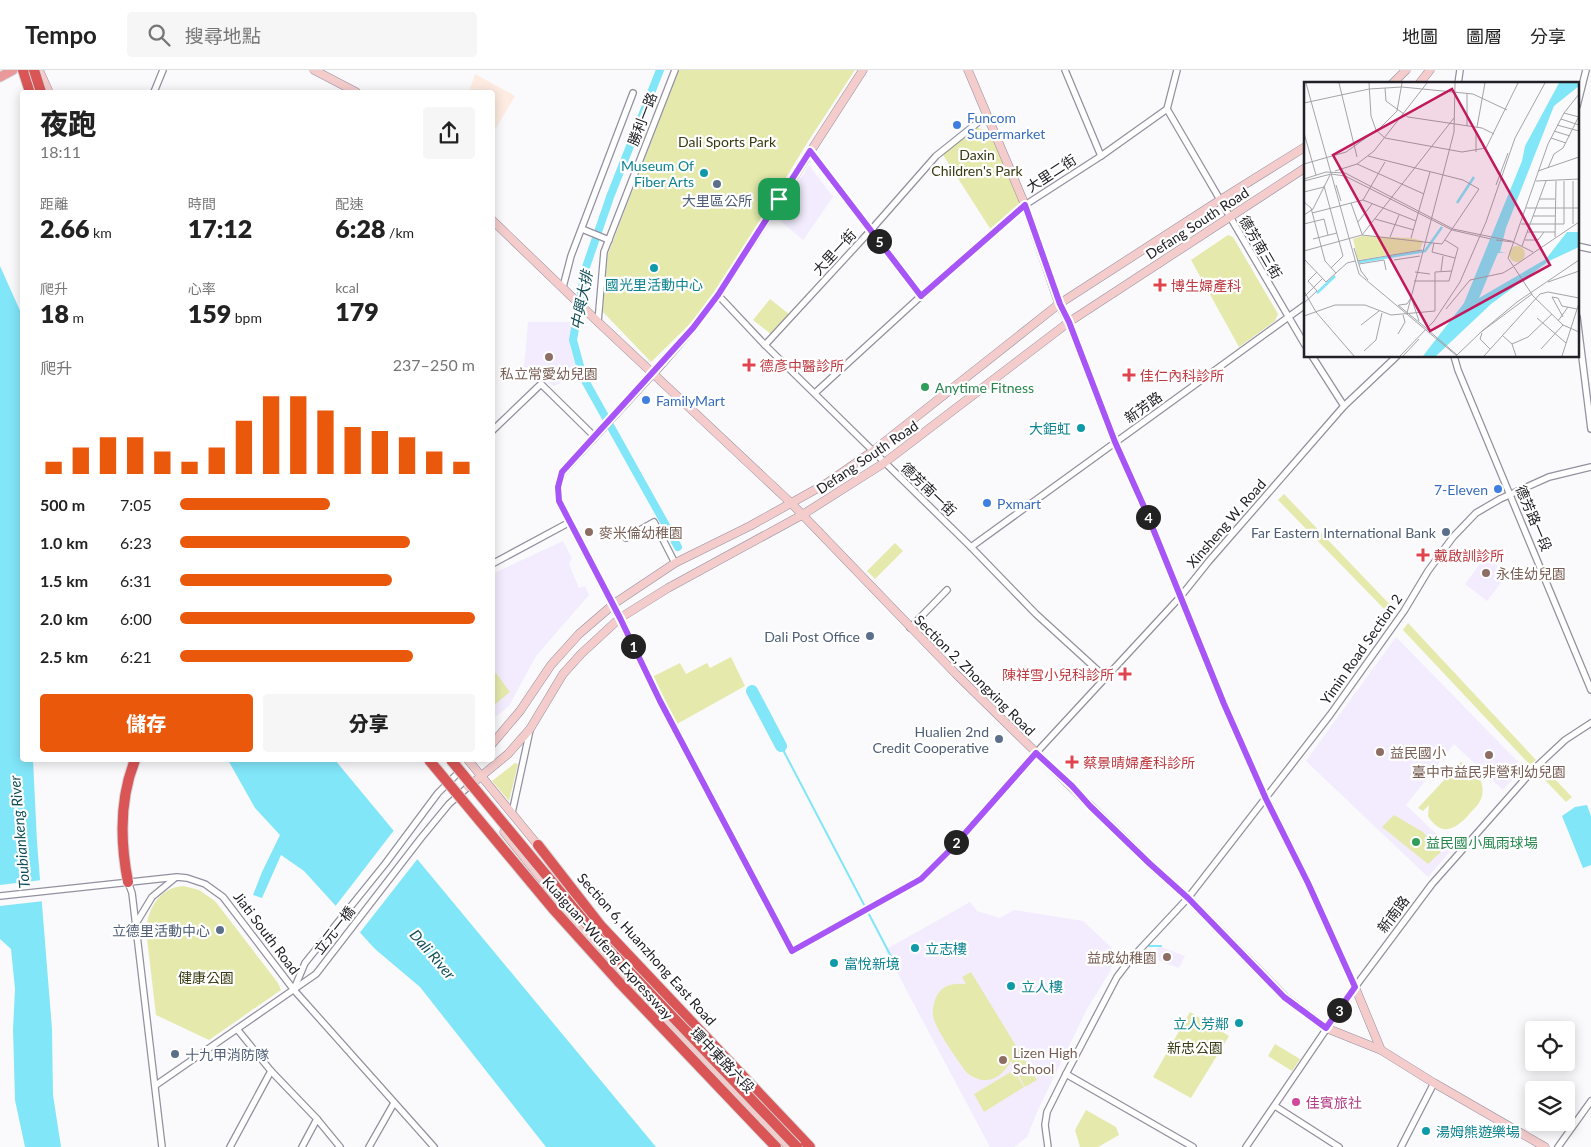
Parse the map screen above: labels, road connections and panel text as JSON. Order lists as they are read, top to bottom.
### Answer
{
  "streets": {
    "highway": ["Kuaiguan-Wufeng Expressway"],
    "street": [
      "勝利一路",
      "大里二街",
      "Defang South Road",
      "德芳南三街",
      "大里一街",
      "新芳路",
      "德芳南一街",
      "德芳路一段",
      "Xinsheng W. Road",
      "Yimin Road Section 2",
      "Section 2, Zhongxing Road",
      "新南路",
      "立元一橋",
      "Jiati South Road",
      "Section 6, Huanzhong East Road",
      "環中東路六段"
    ]
  },
  "crossings": [
    ["勝利一路", "Section 2, Zhongxing Road"],
    ["大里二街", "德芳南三街"],
    ["大里二街", "德芳南一街"],
    ["Defang South Road", "德芳南三街"],
    ["Defang South Road", "德芳南一街"],
    ["Defang South Road", "Xinsheng W. Road"],
    ["Defang South Road", "Section 2, Zhongxing Road"],
    ["Defang South Road", "立元一橋"],
    ["Defang South Road", "Section 6, Huanzhong East Road"],
    ["Defang South Road", "環中東路六段"],
    ["德芳南三街", "新芳路"],
    ["大里一街", "德芳南一街"],
    ["新芳路", "德芳南一街"],
    ["德芳南一街", "Xinsheng W. Road"],
    ["德芳路一段", "Yimin Road Section 2"],
    ["Xinsheng W. Road", "Section 2, Zhongxing Road"],
    ["Yimin Road Section 2", "Section 2, Zhongxing Road"],
    ["Section 2, Zhongxing Road", "新南路"],
    ["立元一橋", "Jiati South Road"],
    ["立元一橋", "環中東路六段"]
  ],
  "water": ["中興大排", "Toubiankeng River", "Dali River"],
  "parks": [
    "Dali Sports Park",
    "Daxin Children's Park",
    "健康公園",
    "新忠公園"
  ],
  "places": {
    "other": [
      "Funcom Supermarket",
      "Museum Of Fiber Arts",
      "大里區公所",
      "國光里活動中心",
      "私立常愛幼兒園",
      "Anytime Fitness",
      "FamilyMart",
      "大鉅虹",
      "7-Eleven",
      "Pxmart",
      "麥米倫幼稚園",
      "Far Eastern International Bank",
      "永佳幼兒園",
      "Dali Post Office",
      "Hualien 2nd Credit Cooperative",
      "益民國小",
      "臺中市益民非營利幼兒園",
      "益民國小風雨球場",
      "立德里活動中心",
      "立志樓",
      "益成幼稚園",
      "富悅新境",
      "立人樓",
      "立人芳鄰",
      "十九甲消防隊",
      "Lizen High School",
      "佳賓旅社",
      "湯姆熊遊樂場"
    ],
    "health": [
      "博生婦產科",
      "德彥中醫診所",
      "佳仁內科診所",
      "戴啟訓診所",
      "陳祥雪小兒科診所",
      "蔡景晴婦產科診所"
    ]
  },
  "page": {
    "header": "Tempo",
    "search": "搜尋地點",
    "nav": ["地圖", "圖層", "分享"],
    "heading": ["夜跑", "18:11"],
    "stats": [
      ["距離", "2.66 km"],
      ["時間", "17:12"],
      ["配速", "6:28 /km"],
      ["爬升", "18 m"],
      ["心率", "159 bpm"],
      ["kcal", "179"]
    ],
    "pins": [
      "5",
      "4",
      "1",
      "2",
      "3"
    ],
    "chart": ["爬升", "237–250 m"],
    "list": [
      {
        "name": "500 m",
        "note": "7:05"
      },
      {
        "name": "1.0 km",
        "note": "6:23"
      },
      {
        "name": "1.5 km",
        "note": "6:31"
      },
      {
        "name": "2.0 km",
        "note": "6:00"
      },
      {
        "name": "2.5 km",
        "note": "6:21"
      }
    ],
    "buttons": ["儲存", "分享"]
  }
}
